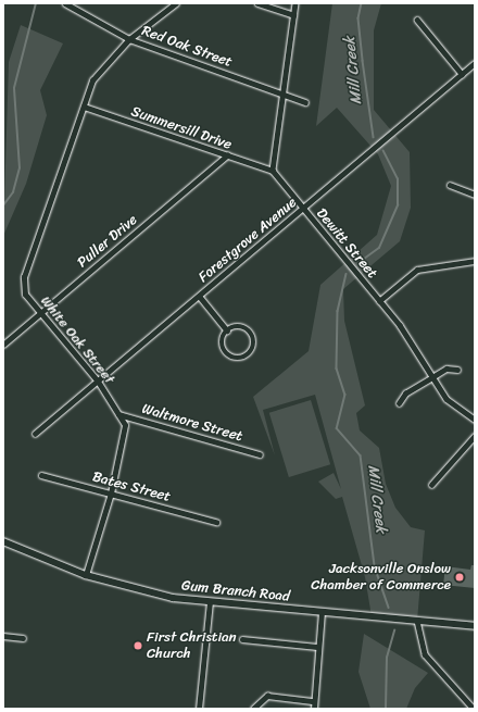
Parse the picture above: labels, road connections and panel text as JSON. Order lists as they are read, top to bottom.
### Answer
{
  "streets": {
    "main road": ["Gum Branch Road"],
    "street": [
      "Red Oak Street",
      "Summersill Drive",
      "Forestgrove Avenue",
      "Puller Drive",
      "Dewitt Street",
      "White Oak Street",
      "Waltmore Street",
      "Bates Street"
    ]
  },
  "crossings": [
    ["Red Oak Street", "White Oak Street"],
    ["Summersill Drive", "Puller Drive"],
    ["Summersill Drive", "Dewitt Street"],
    ["Summersill Drive", "White Oak Street"],
    ["Forestgrove Avenue", "Dewitt Street"],
    ["Forestgrove Avenue", "White Oak Street"],
    ["Puller Drive", "White Oak Street"],
    ["White Oak Street", "Waltmore Street"],
    ["White Oak Street", "Bates Street"],
    ["White Oak Street", "Gum Branch Road"]
  ],
  "water": ["Mill Creek"],
  "places": ["Jacksonville Onslow Chamber of Commerce", "First Christian Church"]
}
